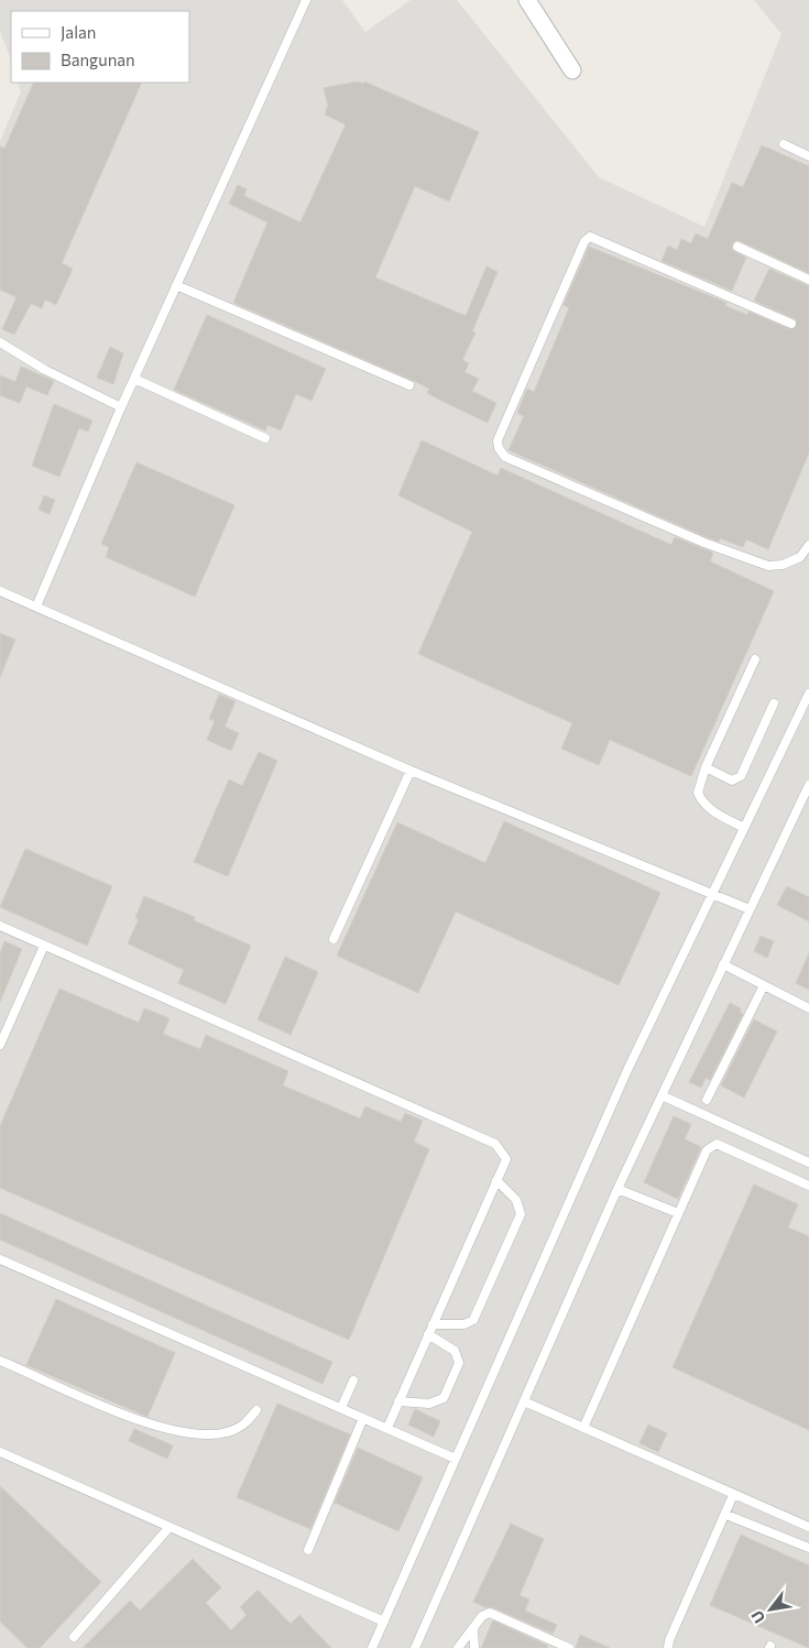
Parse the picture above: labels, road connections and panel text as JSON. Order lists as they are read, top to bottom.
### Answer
{
  "legend": ["Jalan", "Bangunan"],
  "north": "bottom left"
}
